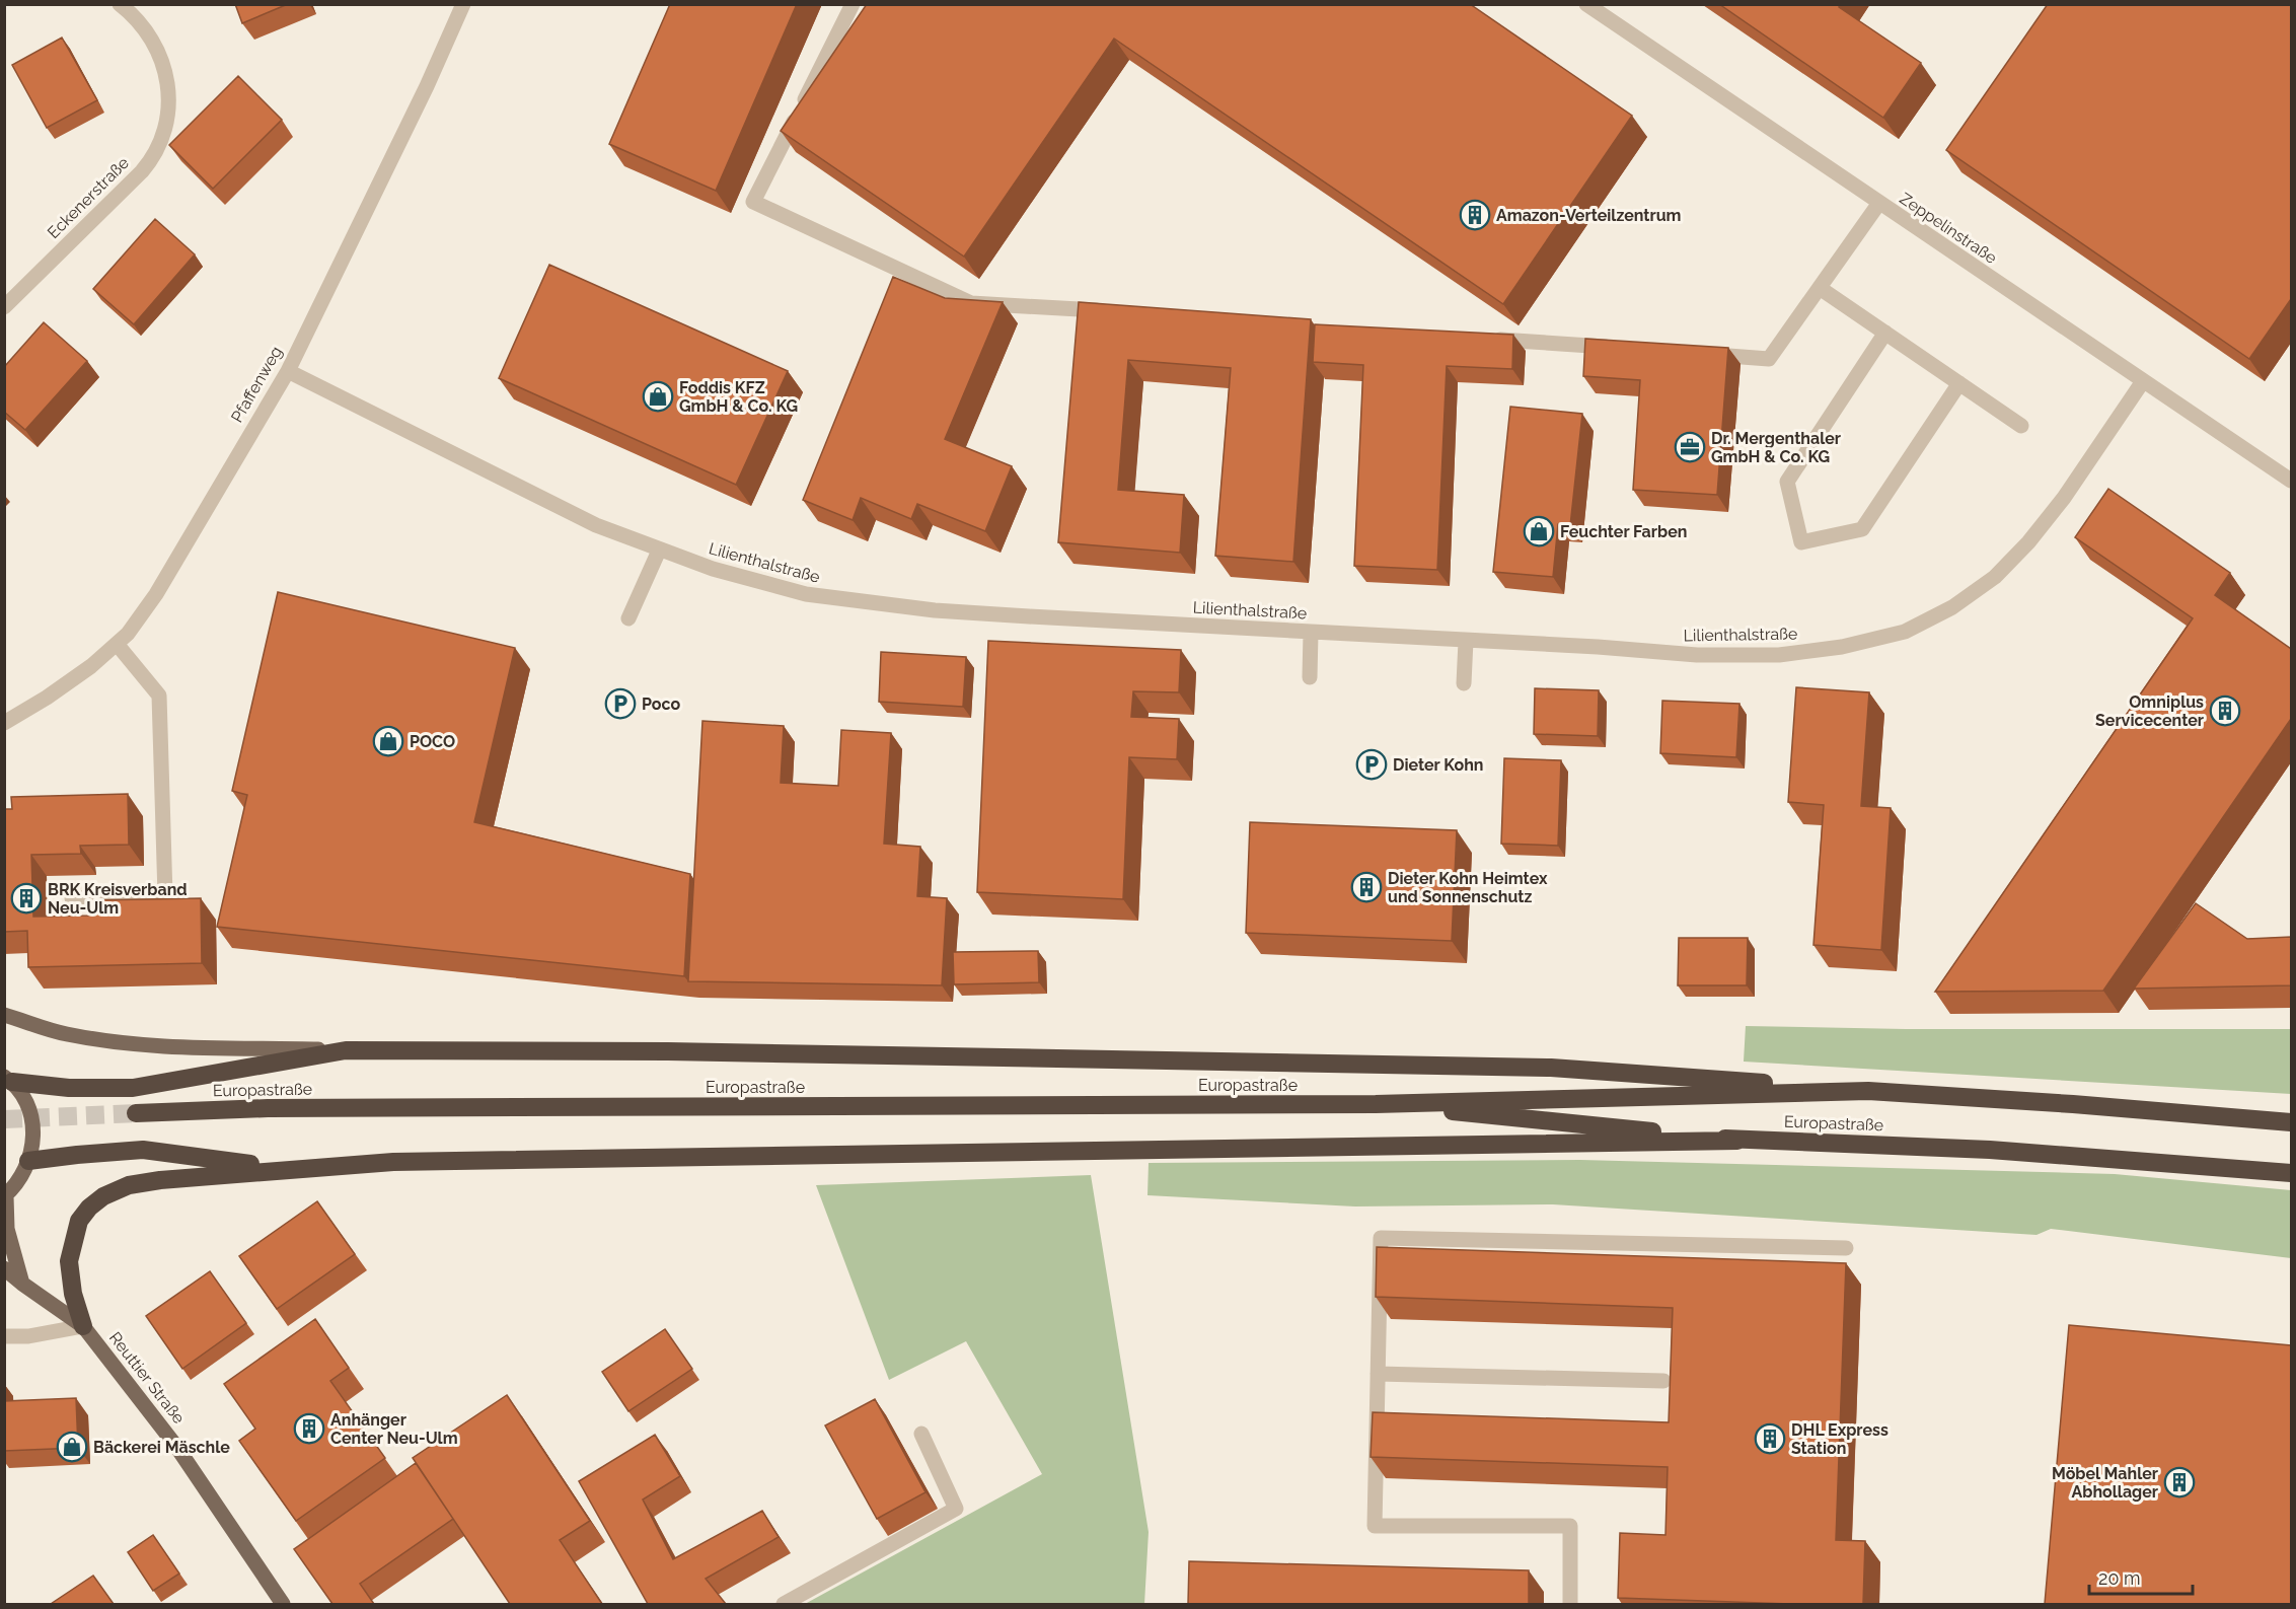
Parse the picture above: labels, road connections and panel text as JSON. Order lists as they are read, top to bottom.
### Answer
{
  "streets": {
    "highway": ["Europastraße"],
    "main road": ["Reuttier Straße"],
    "street": [
      "Eckenerstraße",
      "Zeppelinstraße",
      "Pfaffenweg",
      "Lilienthalstraße"
    ]
  },
  "crossings": [
    ["Zeppelinstraße", "Lilienthalstraße"],
    ["Pfaffenweg", "Lilienthalstraße"]
  ],
  "places": {
    "building": [
      "Amazon-Verteilzentrum",
      "Omniplus Servicecenter",
      "Dieter Kohn Heimtex und Sonnenschutz",
      "BRK Kreisverband Neu-Ulm",
      "Anhänger Center Neu-Ulm",
      "DHL Express Station",
      "Möbel Mahler Abhollager"
    ],
    "shop": [
      "Foddis KFZ GmbH & Co. KG",
      "Feuchter Farben",
      "POCO",
      "Bäckerei Mäschle"
    ],
    "office": ["Dr. Mergenthaler GmbH & Co. KG"],
    "parking": ["Poco", "Dieter Kohn"]
  },
  "scale_bar": "20 m"
}
